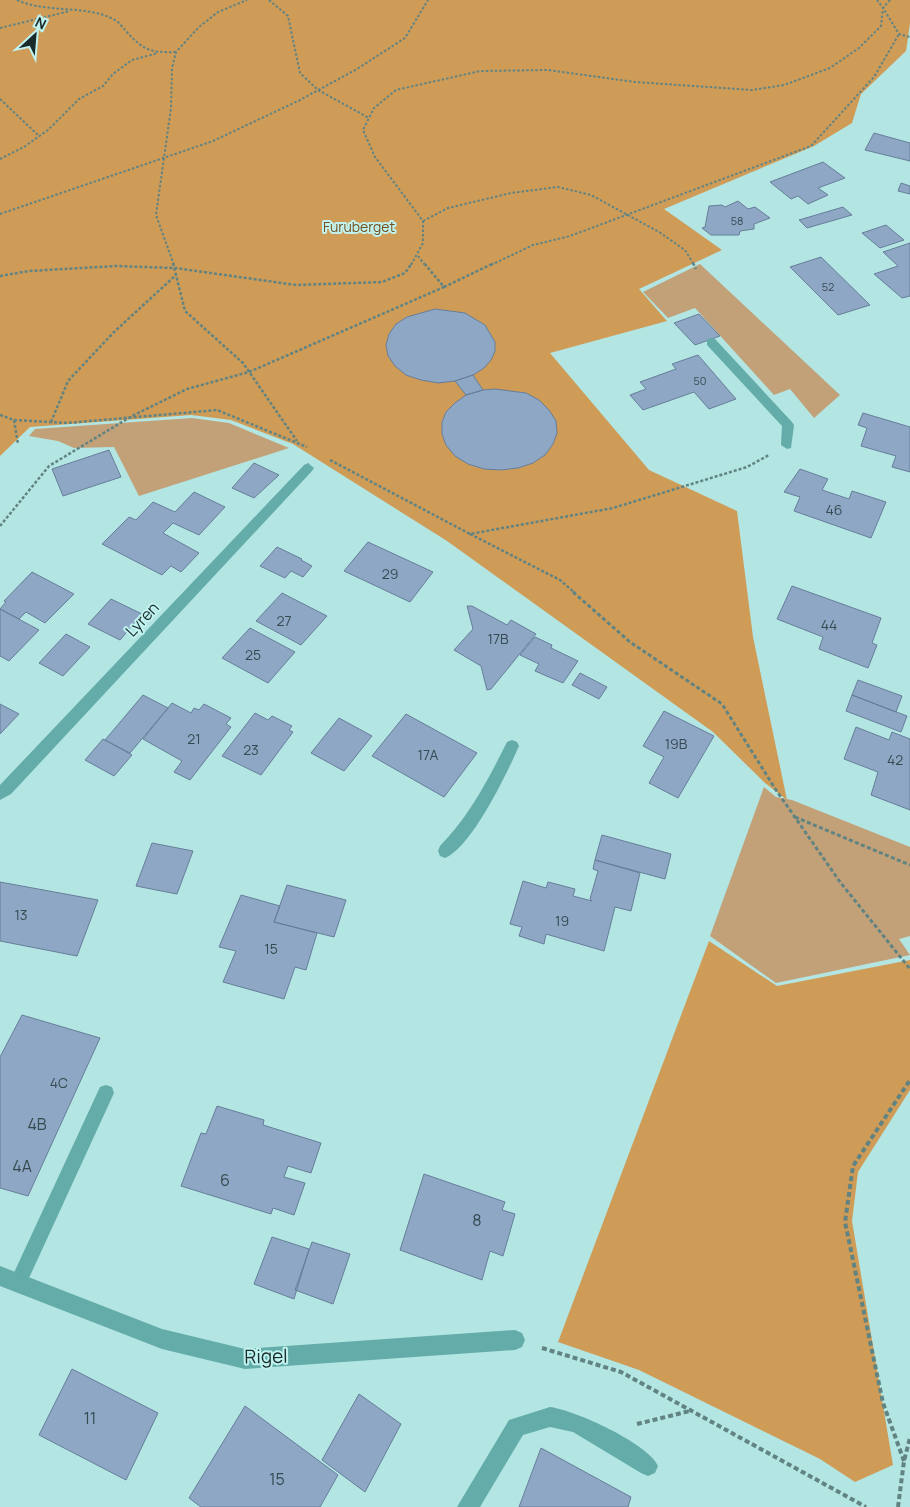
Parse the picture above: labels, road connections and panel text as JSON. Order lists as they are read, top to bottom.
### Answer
{
  "streets": {
    "street": ["Lyren", "Rigel"]
  },
  "parks": ["Furuberget"],
  "house_numbers": [
    "58",
    "52",
    "50",
    "46",
    "29",
    "27",
    "44",
    "17B",
    "25",
    "21",
    "19B",
    "23",
    "17A",
    "42",
    "13",
    "19",
    "15",
    "4C",
    "4B",
    "4A",
    "6",
    "8",
    "11",
    "15"
  ],
  "north": "top right"
}
